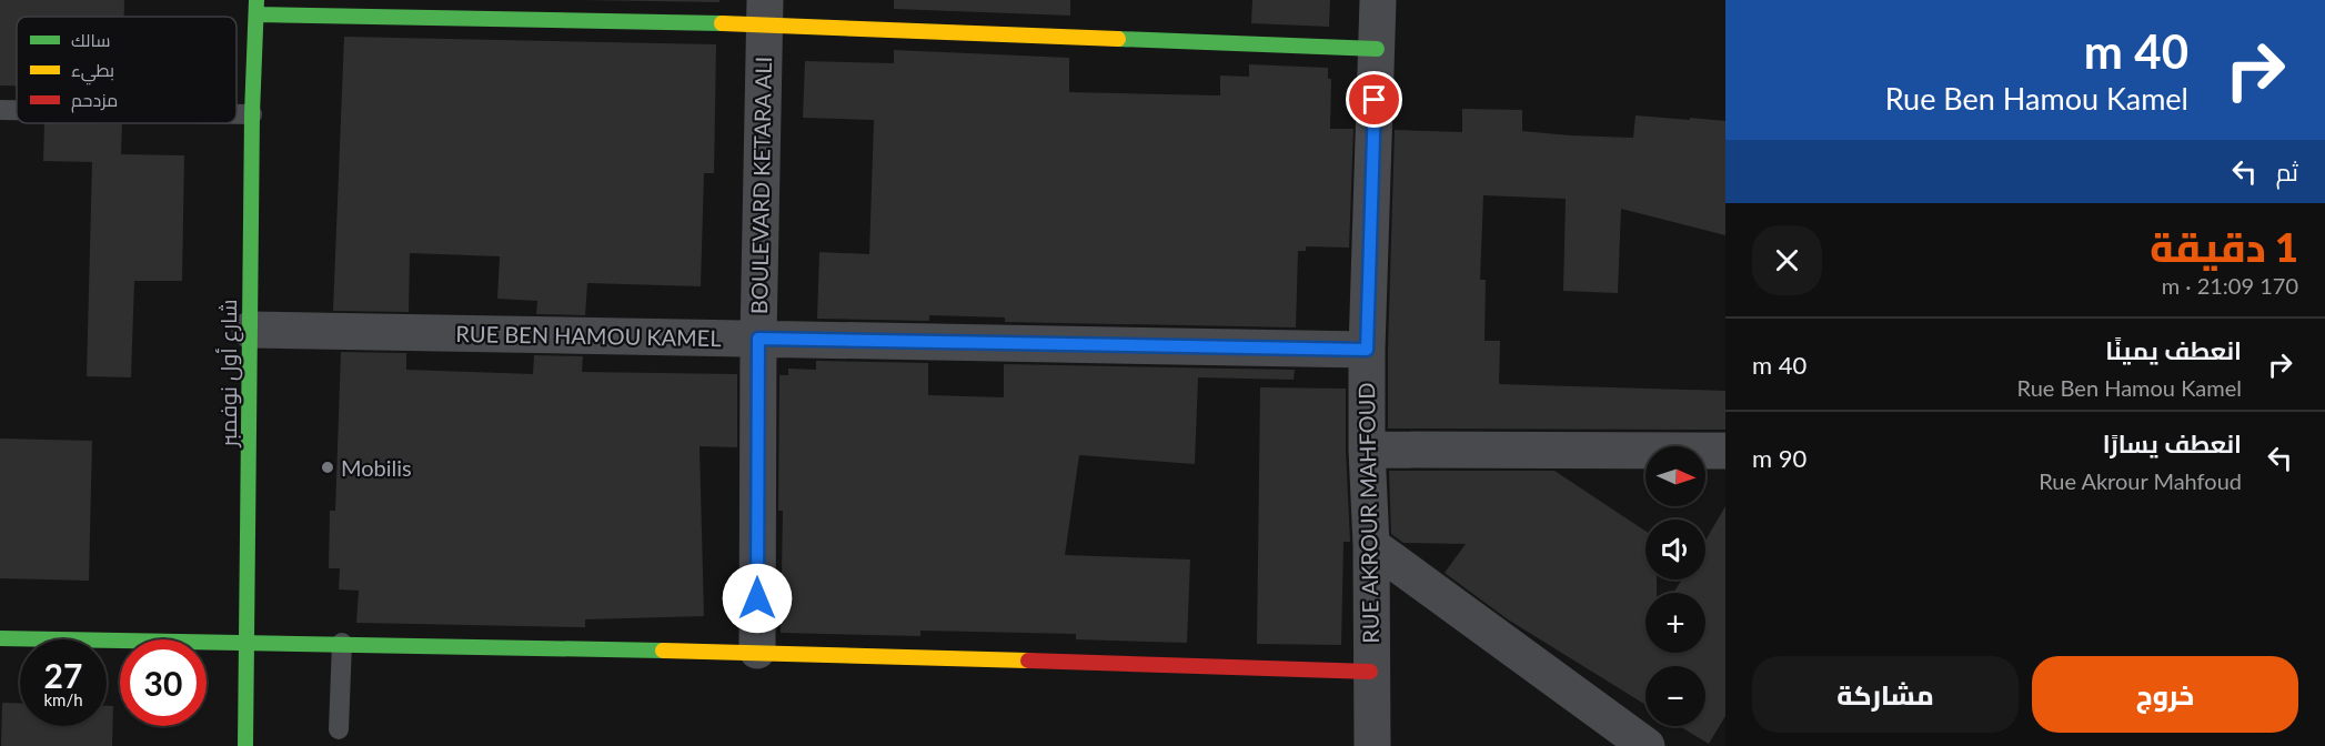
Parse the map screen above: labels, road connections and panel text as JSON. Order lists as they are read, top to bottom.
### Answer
{
  "streets": {
    "street": [
      "BOULEVARD KETARA ALI",
      "RUE BEN HAMOU KAMEL",
      "شارع أول نوفمبر",
      "RUE AKROUR MAHFOUD"
    ]
  },
  "crossings": [
    ["BOULEVARD KETARA ALI", "RUE BEN HAMOU KAMEL"],
    ["RUE BEN HAMOU KAMEL", "شارع أول نوفمبر"],
    ["RUE BEN HAMOU KAMEL", "RUE AKROUR MAHFOUD"]
  ],
  "places": ["Mobilis"],
  "legend": ["سالك", "بطيء", "مزدحم"],
  "north": "right",
  "page": {
    "turn": ["40 m", "Rue Ben Hamou Kamel"],
    "then": "ثم",
    "heading": ["1 دقيقة", "170 m · 21:09"],
    "list": [
      {
        "name": "انعطف يمينًا",
        "note": "Rue Ben Hamou Kamel",
        "value": "40 m"
      },
      {
        "name": "انعطف يسارًا",
        "note": "Rue Akrour Mahfoud",
        "value": "90 m"
      }
    ],
    "map_buttons": ["+", "−"],
    "speed": "27 km/h",
    "limit": "30",
    "buttons": ["خروج", "مشاركة"]
  }
}
